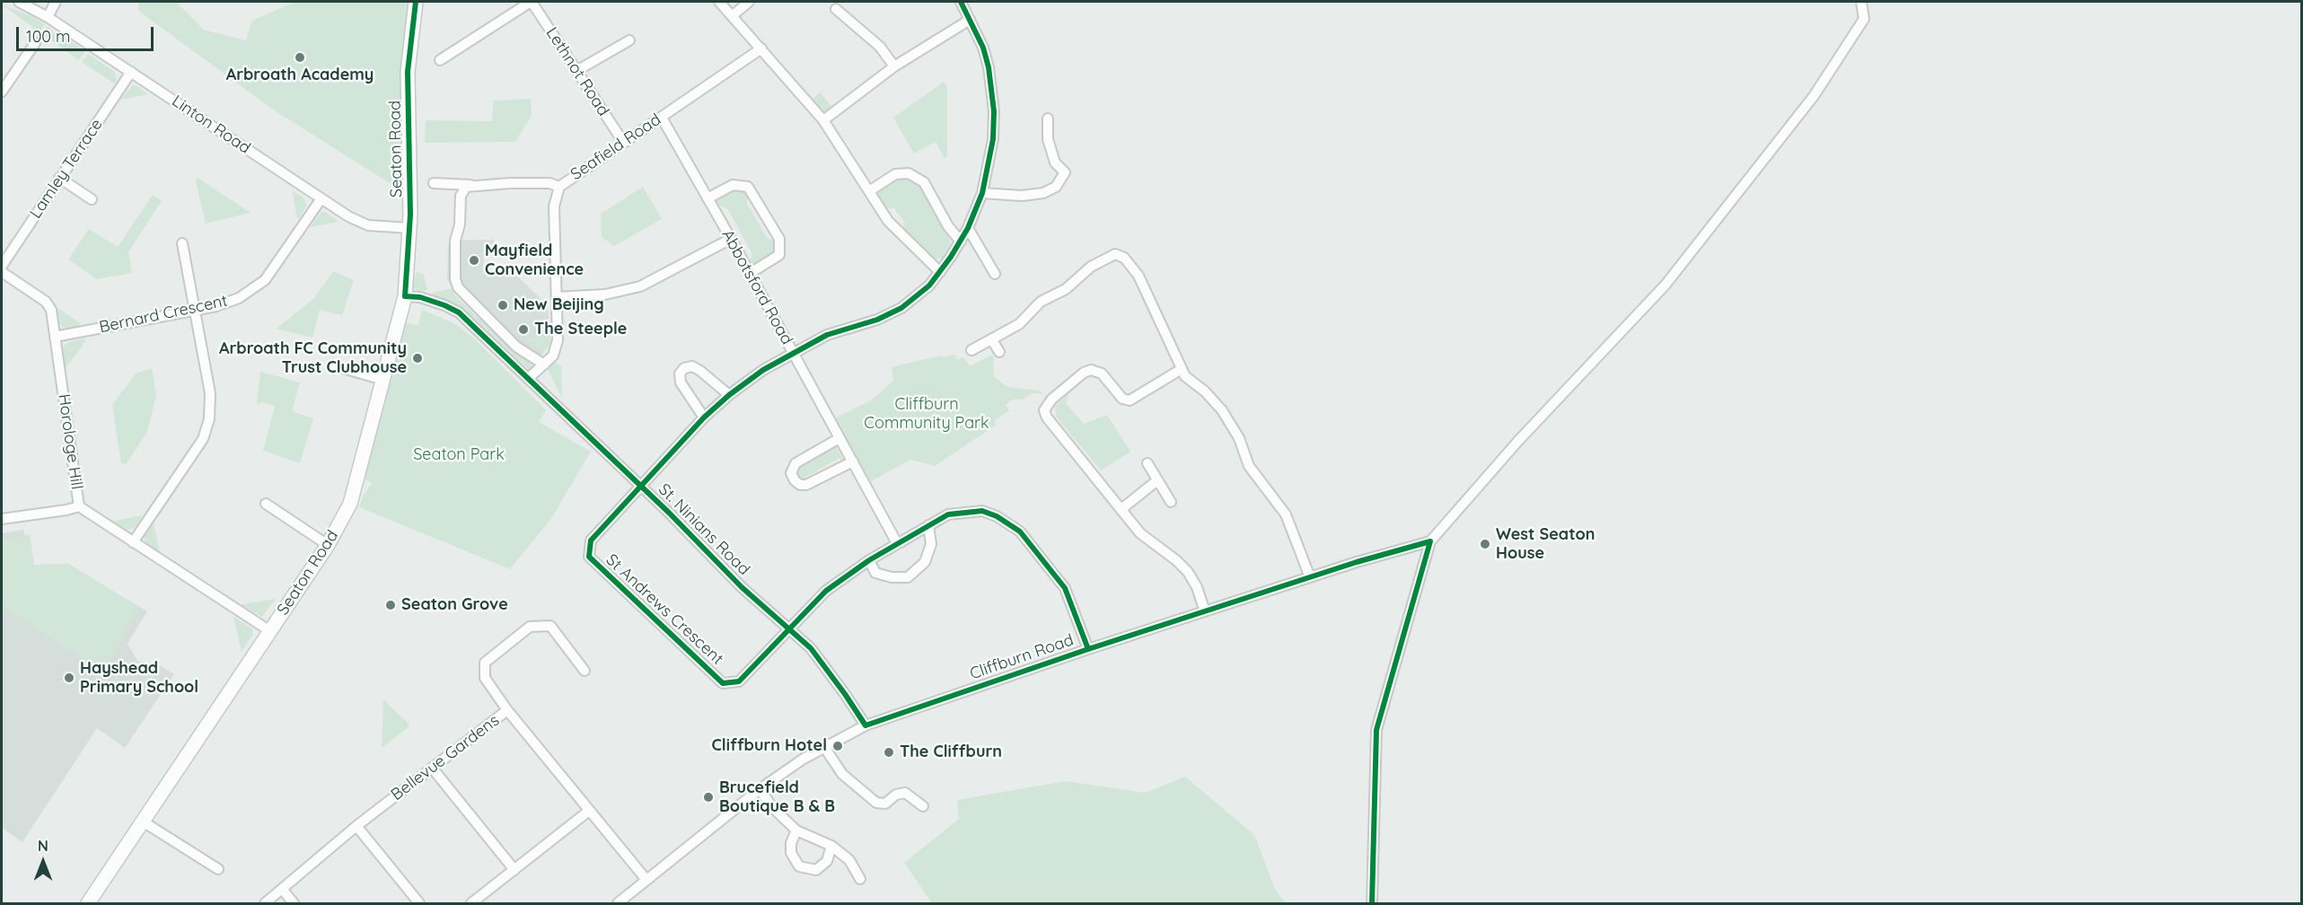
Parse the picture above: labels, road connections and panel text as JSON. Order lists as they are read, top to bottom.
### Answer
{
  "streets": {
    "street": [
      "Lethnot Road",
      "Linton Road",
      "Seafield Road",
      "Seaton Road",
      "Lamley Terrace",
      "Abbotsford Road",
      "Bernard Crescent",
      "Horologe Hill",
      "St. Ninians Road",
      "St Andrews Crescent",
      "Cliffburn Road",
      "Bellevue Gardens"
    ]
  },
  "crossings": [
    ["Lethnot Road", "Seafield Road"],
    ["Linton Road", "Seaton Road"],
    ["Linton Road", "Lamley Terrace"],
    ["Linton Road", "Bernard Crescent"],
    ["Seafield Road", "Abbotsford Road"],
    ["Seafield Road", "St. Ninians Road"],
    ["Seaton Road", "Horologe Hill"],
    ["Seaton Road", "St. Ninians Road"],
    ["Bernard Crescent", "Horologe Hill"],
    ["St. Ninians Road", "St Andrews Crescent"],
    ["St. Ninians Road", "Cliffburn Road"],
    ["Cliffburn Road", "Bellevue Gardens"]
  ],
  "parks": ["Cliffburn Community Park", "Seaton Park"],
  "places": [
    "Arbroath Academy",
    "Mayfield Convenience",
    "New Beijing",
    "The Steeple",
    "Arbroath FC Community Trust Clubhouse",
    "West Seaton House",
    "Seaton Grove",
    "Hayshead Primary School",
    "Cliffburn Hotel",
    "The Cliffburn",
    "Brucefield Boutique B & B"
  ],
  "scale_bar": "100 m",
  "north": "top"
}
